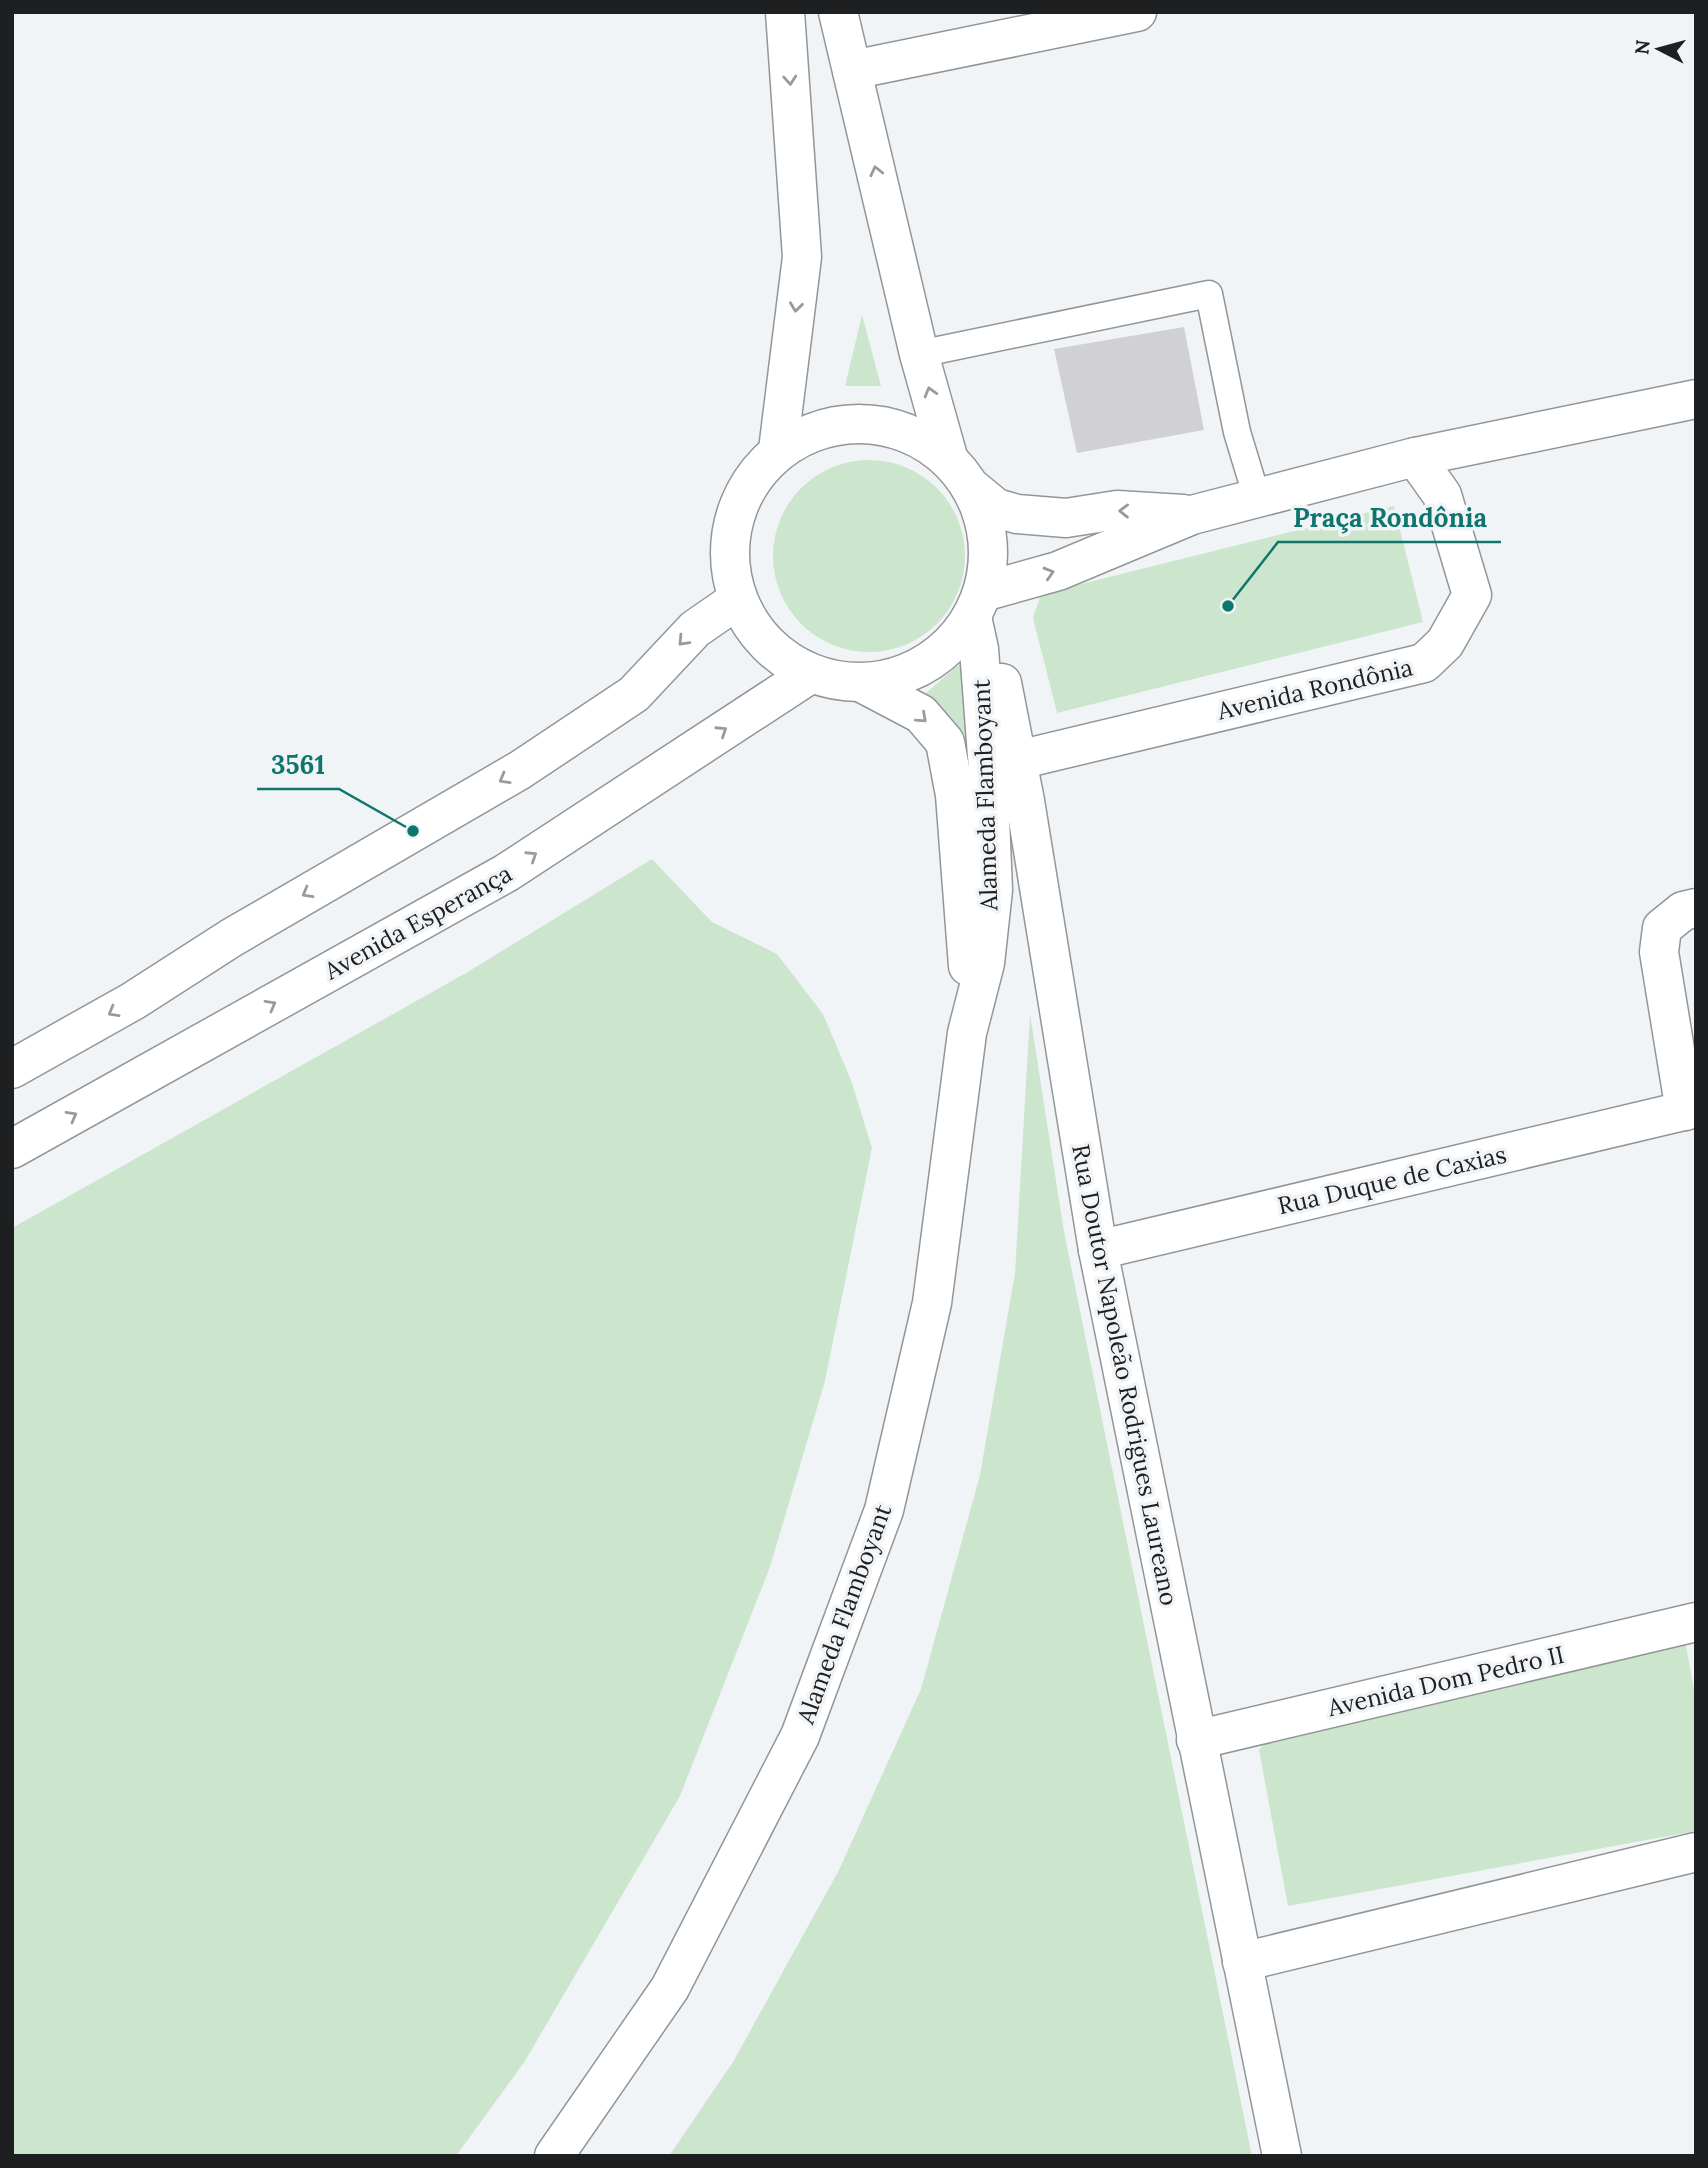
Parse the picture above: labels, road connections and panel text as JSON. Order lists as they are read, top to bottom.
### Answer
{
  "streets": {
    "street": [
      "Avenida Rondônia",
      "Alameda Flamboyant",
      "Avenida Esperança",
      "Rua Duque de Caxias",
      "Rua Doutor Napoleão Rodrigues Laureano",
      "Avenida Dom Pedro II"
    ]
  },
  "crossings": [
    ["Avenida Rondônia", "Rua Doutor Napoleão Rodrigues Laureano"],
    ["Alameda Flamboyant", "Rua Doutor Napoleão Rodrigues Laureano"],
    ["Rua Duque de Caxias", "Rua Doutor Napoleão Rodrigues Laureano"],
    ["Rua Doutor Napoleão Rodrigues Laureano", "Avenida Dom Pedro II"]
  ],
  "places": ["Praça Rondônia", "3561"],
  "north": "left"
}
